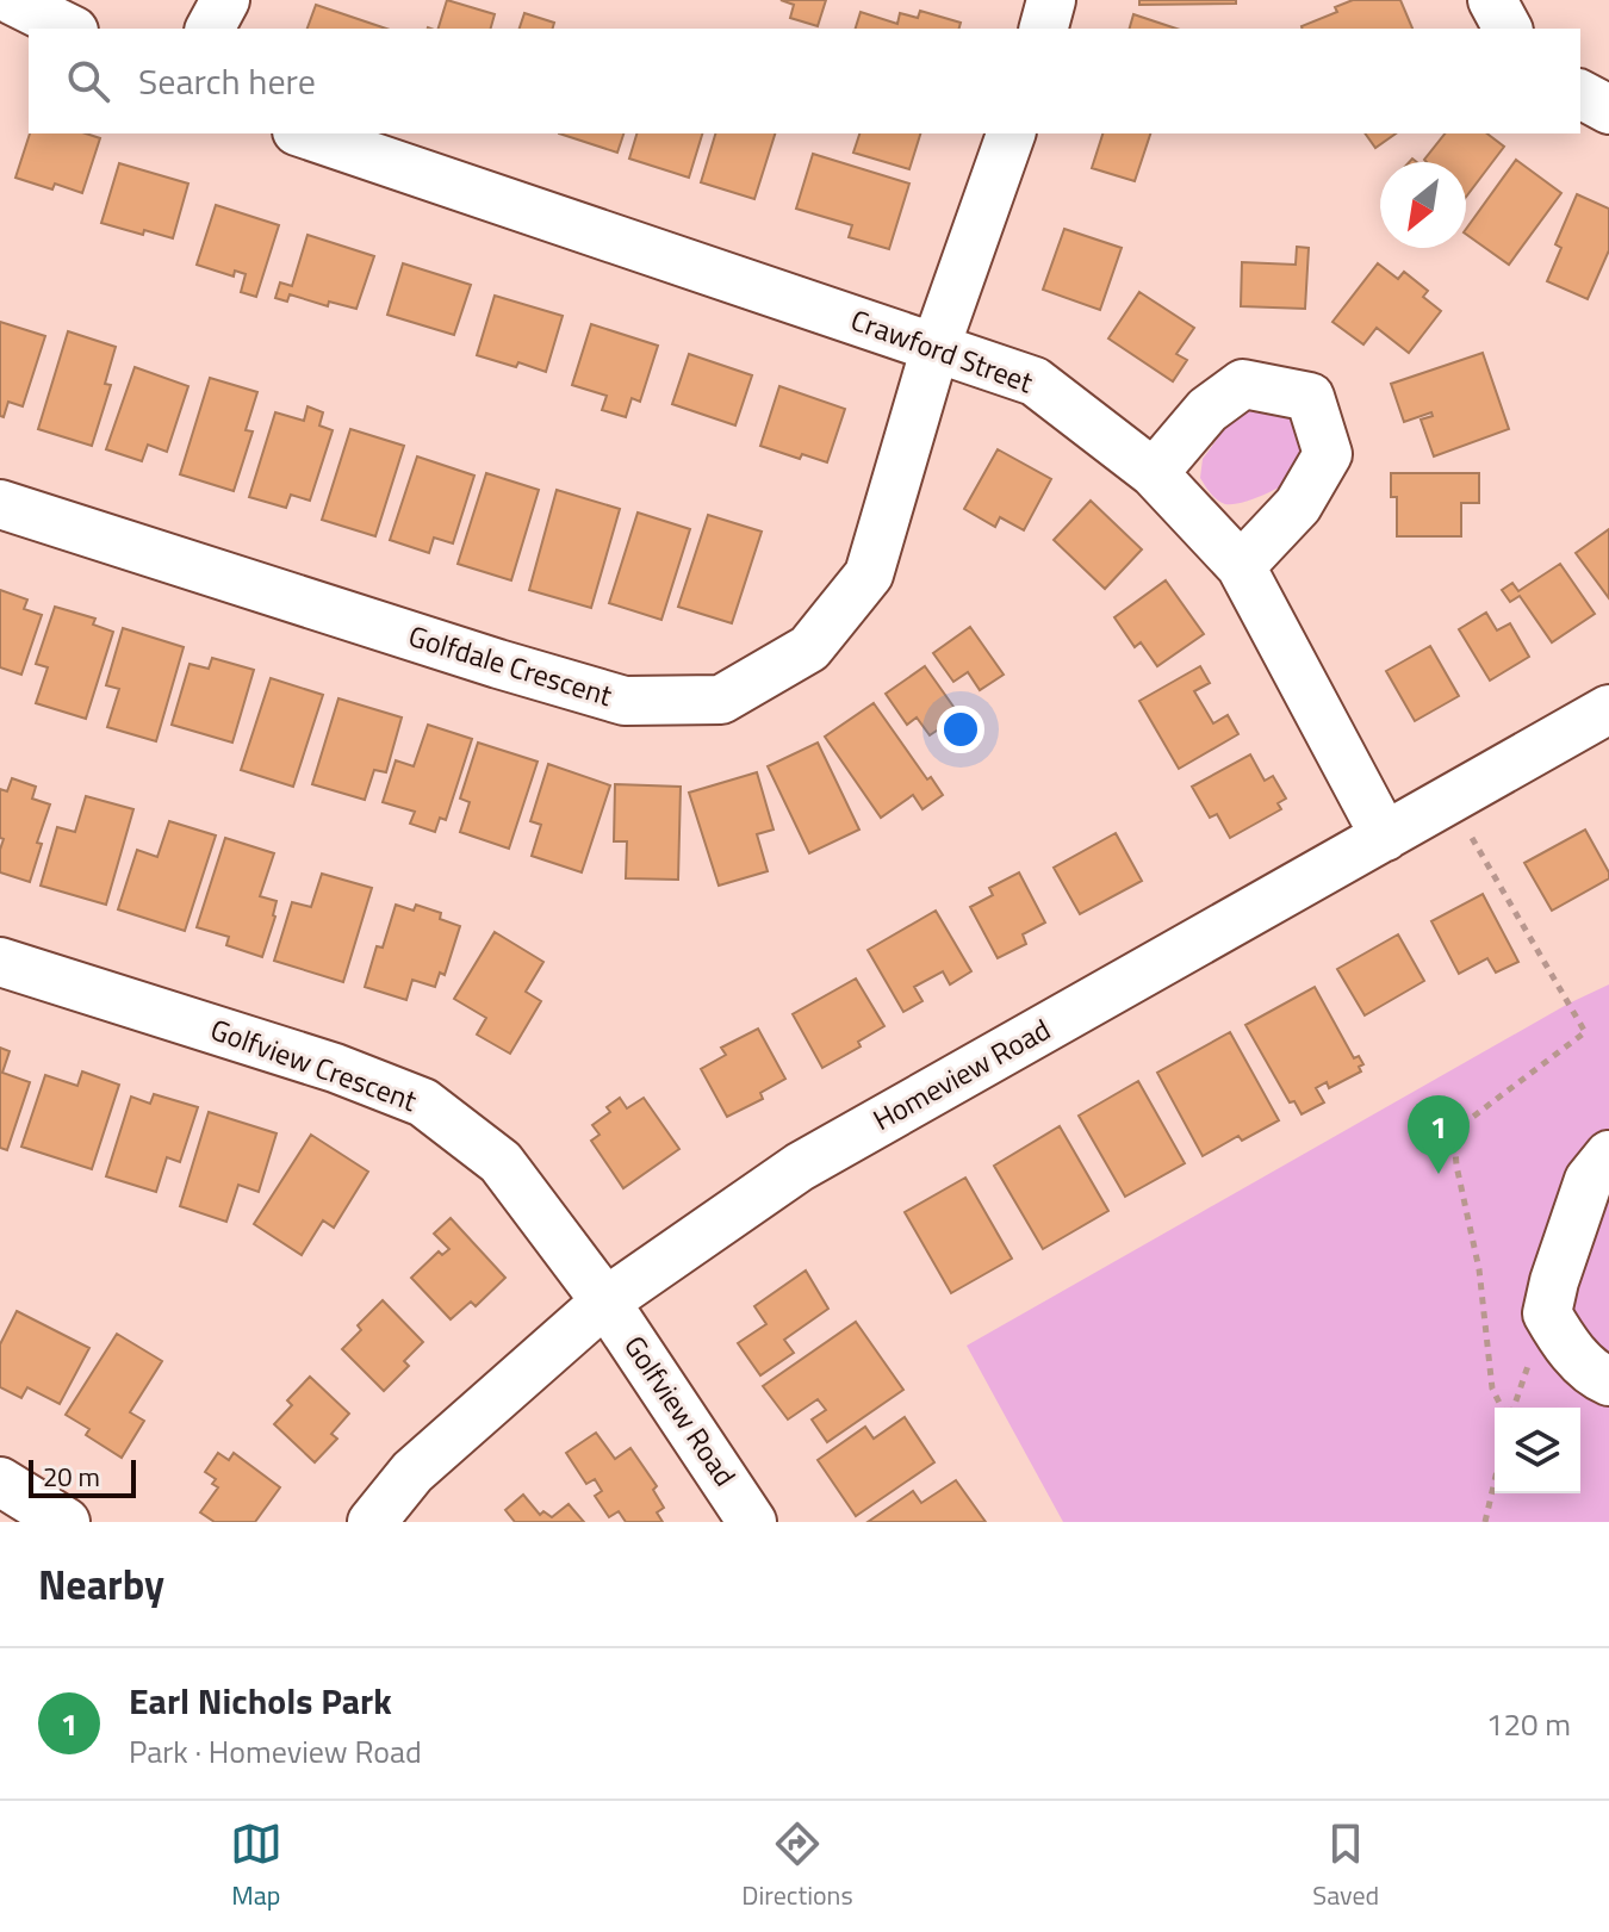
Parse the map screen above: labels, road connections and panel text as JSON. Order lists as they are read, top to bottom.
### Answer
{
  "streets": {
    "street": [
      "Crawford Street",
      "Golfdale Crescent",
      "Golfview Crescent",
      "Homeview Road",
      "Golfview Road"
    ]
  },
  "crossings": [
    ["Crawford Street", "Golfdale Crescent"],
    ["Crawford Street", "Homeview Road"],
    ["Golfview Crescent", "Homeview Road"],
    ["Golfview Crescent", "Golfview Road"],
    ["Homeview Road", "Golfview Road"]
  ],
  "scale_bar": "20 m",
  "north": "bottom left",
  "page": {
    "search": "Search here",
    "pins": "1",
    "scale": "20 m",
    "heading": "Nearby",
    "list": [
      {
        "mark": "1",
        "name": "Earl Nichols Park",
        "note": "Park · Homeview Road",
        "value": "120 m"
      }
    ],
    "nav": ["Map", "Directions", "Saved"]
  }
}
